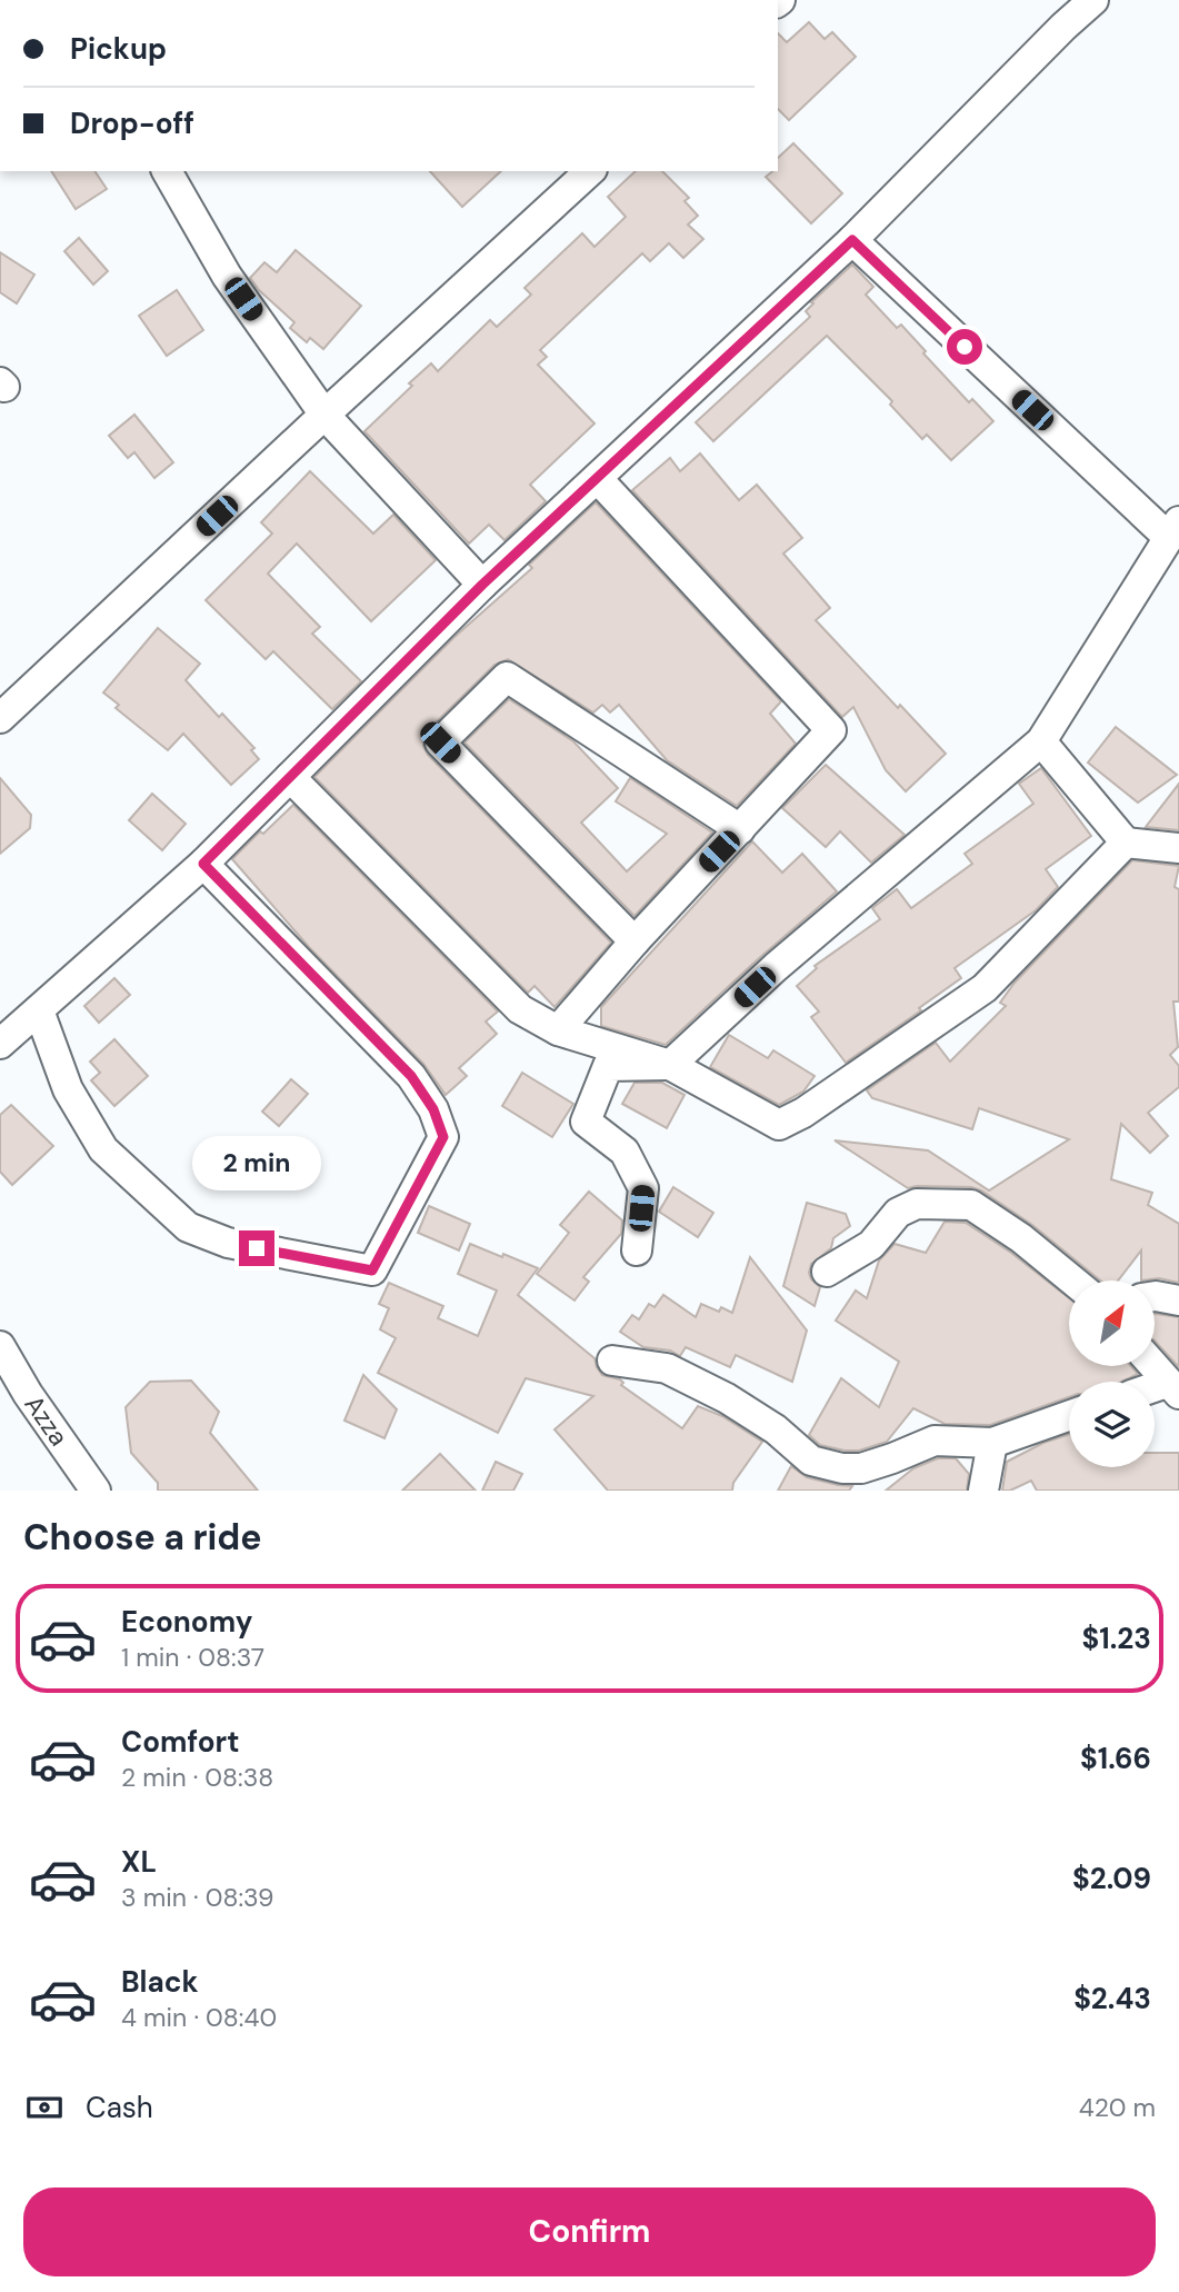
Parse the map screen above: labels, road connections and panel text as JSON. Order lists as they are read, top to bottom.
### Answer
{
  "streets": {
    "street": ["Azza"]
  },
  "north": "top right",
  "page": {
    "banner": ["Pickup", "Drop-off"],
    "bubble": "2 min",
    "heading": "Choose a ride",
    "list": [
      {
        "name": "Economy",
        "note": "1 min · 08:37",
        "value": "$1.23"
      },
      {
        "name": "Comfort",
        "note": "2 min · 08:38",
        "value": "$1.66"
      },
      {
        "name": "XL",
        "note": "3 min · 08:39",
        "value": "$2.09"
      },
      {
        "name": "Black",
        "note": "4 min · 08:40",
        "value": "$2.43"
      }
    ],
    "pay": ["Cash", "420 m"],
    "buttons": "Confirm"
  }
}
